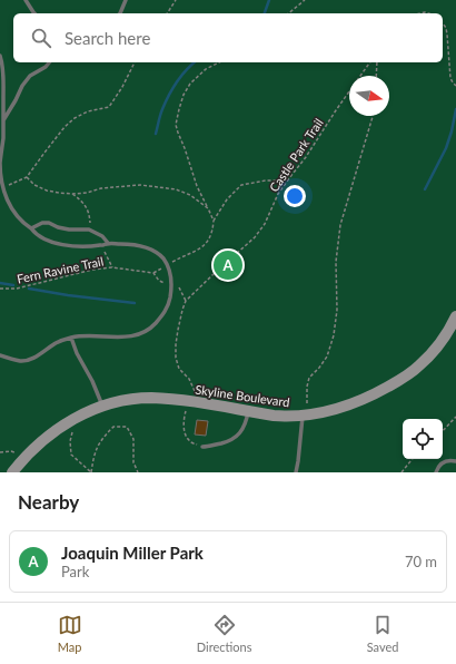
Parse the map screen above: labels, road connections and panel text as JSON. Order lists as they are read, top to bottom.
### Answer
{
  "streets": {
    "main road": ["Skyline Boulevard"],
    "path": ["Castle Park Trail", "Fern Ravine Trail"]
  },
  "crossings": [
    ["Castle Park Trail", "Fern Ravine Trail"]
  ],
  "north": "right",
  "page": {
    "search": "Search here",
    "pins": "A",
    "heading": "Nearby",
    "list": [
      {
        "mark": "A",
        "name": "Joaquin Miller Park",
        "note": "Park",
        "value": "70 m"
      }
    ],
    "nav": ["Map", "Directions", "Saved"]
  }
}
